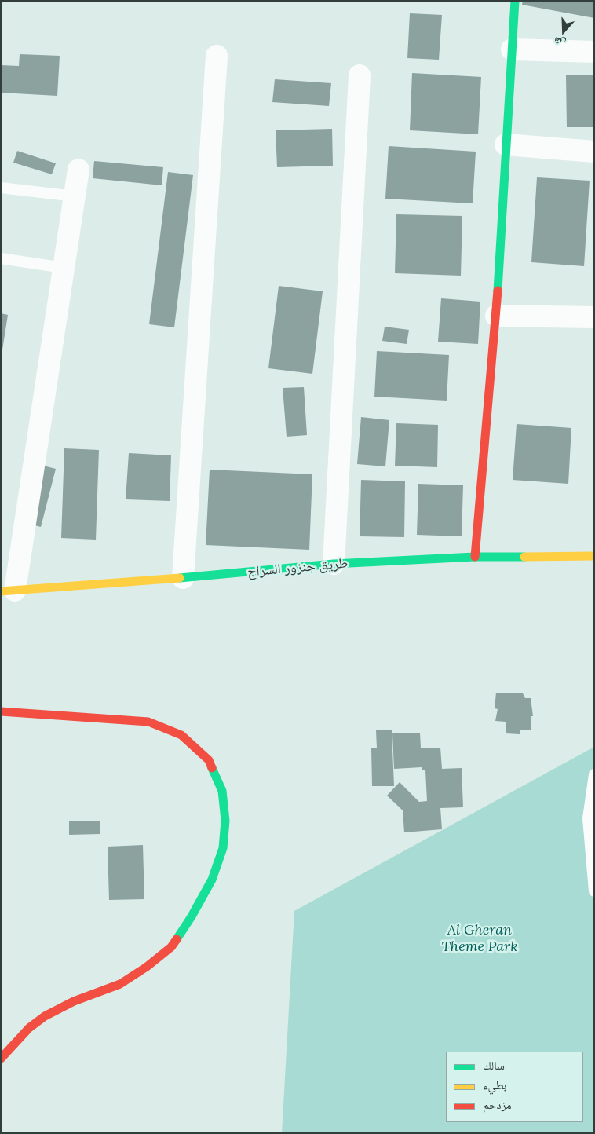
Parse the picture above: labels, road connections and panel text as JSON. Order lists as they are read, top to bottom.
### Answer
{
  "streets": {
    "street": ["طريق جنزور السراج"]
  },
  "parks": ["Al Gheran Theme Park"],
  "legend": ["سالك", "بطيء", "مزدحم"],
  "north": "bottom"
}
